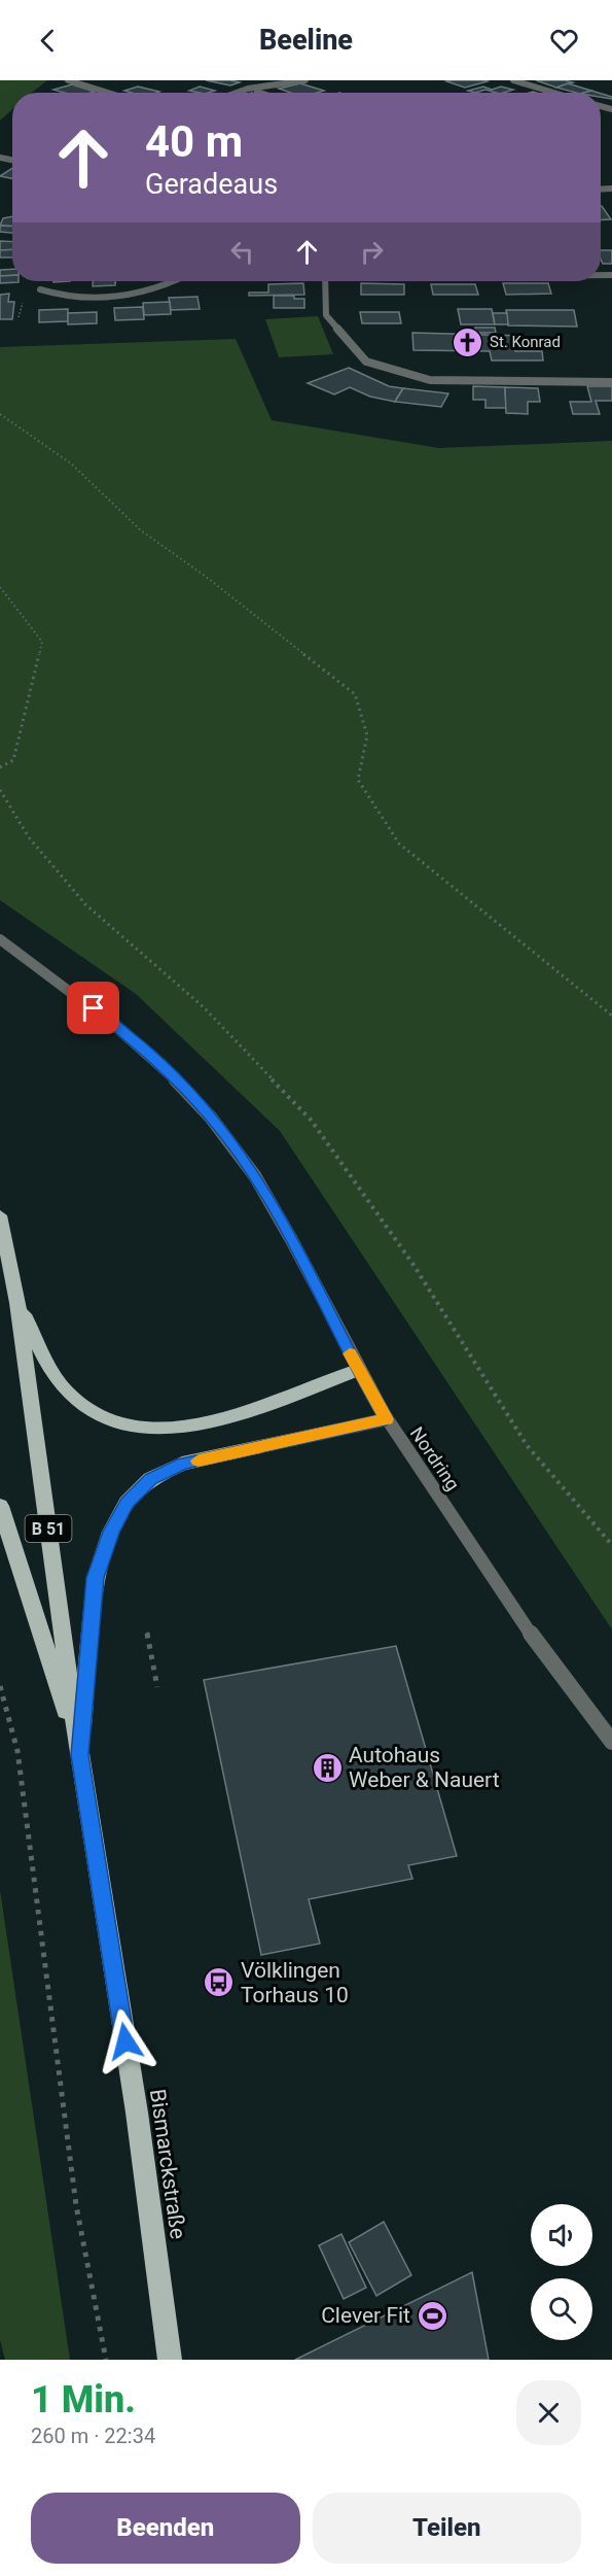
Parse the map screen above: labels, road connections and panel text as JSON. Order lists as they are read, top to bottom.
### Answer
{
  "streets": {
    "main road": ["B 51", "Bismarckstraße"],
    "street": ["Nordring"]
  },
  "crossings": [
    ["B 51", "Bismarckstraße"]
  ],
  "places": {
    "church": ["St. Konrad"],
    "building": ["Autohaus Weber & Nauert"],
    "bus stop": ["Völklingen Torhaus 10"],
    "sports": ["Clever Fit"]
  },
  "page": {
    "header": "Beeline",
    "turn": ["40 m", "Geradeaus"],
    "heading": ["1 Min.", "260 m · 22:34"],
    "buttons": ["Beenden", "Teilen"]
  }
}
